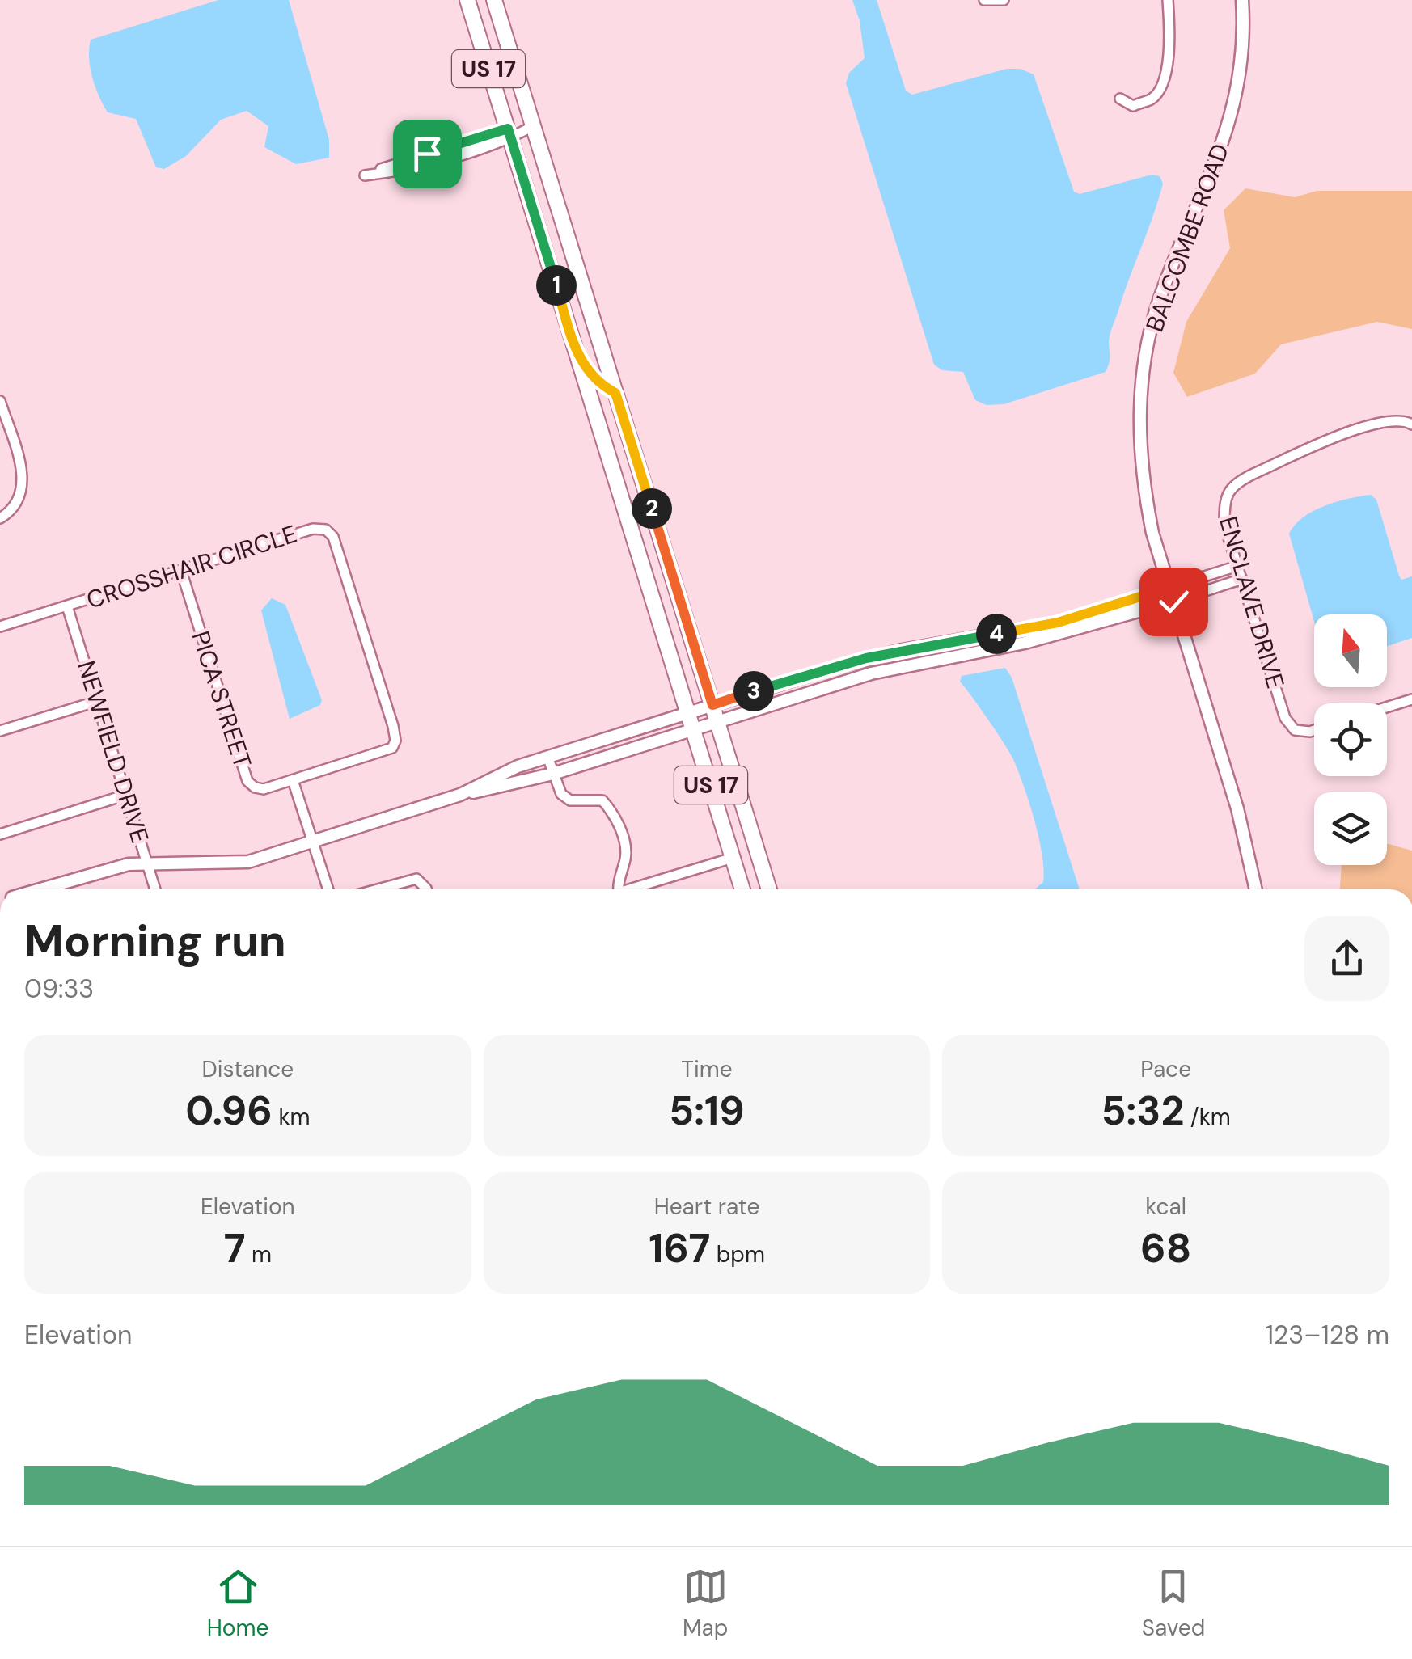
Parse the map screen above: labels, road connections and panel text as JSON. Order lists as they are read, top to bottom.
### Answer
{
  "streets": {
    "main road": ["US 17"],
    "street": [
      "BALCOMBE ROAD",
      "CROSSHAIR CIRCLE",
      "ENCLAVE DRIVE",
      "PICA STREET",
      "NEWFIELD DRIVE"
    ]
  },
  "crossings": [
    ["CROSSHAIR CIRCLE", "PICA STREET"],
    ["CROSSHAIR CIRCLE", "NEWFIELD DRIVE"]
  ],
  "north": "top",
  "page": {
    "pins": [
      "1",
      "2",
      "4",
      "3"
    ],
    "heading": ["Morning run", "09:33"],
    "stats": [
      ["Distance", "0.96 km"],
      ["Time", "5:19"],
      ["Pace", "5:32 /km"],
      ["Elevation", "7 m"],
      ["Heart rate", "167 bpm"],
      ["kcal", "68"]
    ],
    "chart": ["Elevation", "123–128 m"],
    "tabs": ["Home", "Map", "Saved"]
  }
}
